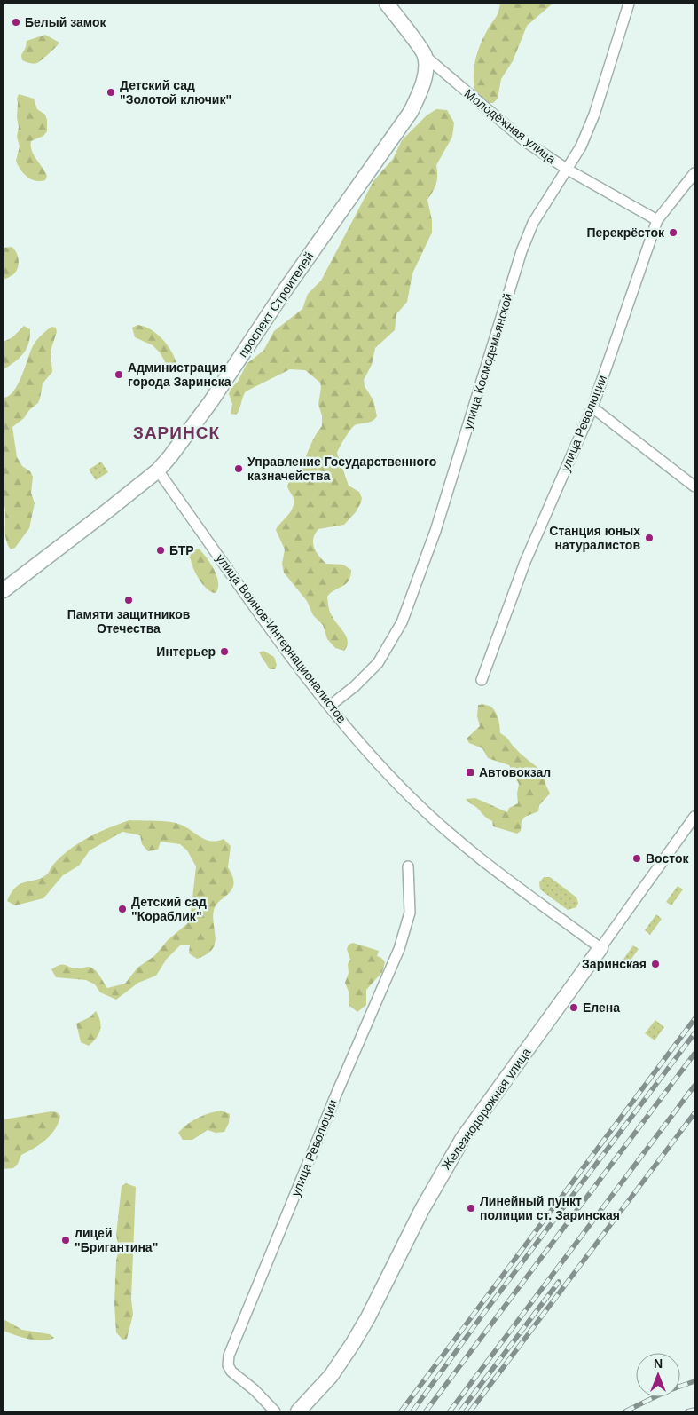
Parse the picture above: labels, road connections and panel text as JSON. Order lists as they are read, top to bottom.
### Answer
{
  "streets": {
    "street": [
      "Молодёжная улица",
      "проспект Строителей",
      "улица Космодемьянской",
      "улица Революции",
      "улица Воинов-Интернационалистов",
      "Железнодорожная улица"
    ]
  },
  "crossings": [
    ["Молодёжная улица", "проспект Строителей"],
    ["Молодёжная улица", "улица Космодемьянской"],
    ["Молодёжная улица", "улица Революции"],
    ["проспект Строителей", "улица Воинов-Интернационалистов"],
    ["улица Космодемьянской", "улица Воинов-Интернационалистов"],
    ["улица Воинов-Интернационалистов", "Железнодорожная улица"]
  ],
  "districts": ["ЗАРИНСК"],
  "places": {
    "other": [
      "Белый замок",
      "Детский сад \"Золотой ключик\"",
      "Перекрёсток",
      "Администрация города Заринска",
      "Управление Государственного казначейства",
      "Станция юных натуралистов",
      "БТР",
      "Памяти защитников Отечества",
      "Интерьер",
      "Восток",
      "Детский сад \"Кораблик\"",
      "Заринская",
      "Елена",
      "Линейный пункт полиции ст. Заринская",
      "лицей \"Бригантина\""
    ],
    "transit": ["Автовокзал"]
  },
  "north": "top"
}
